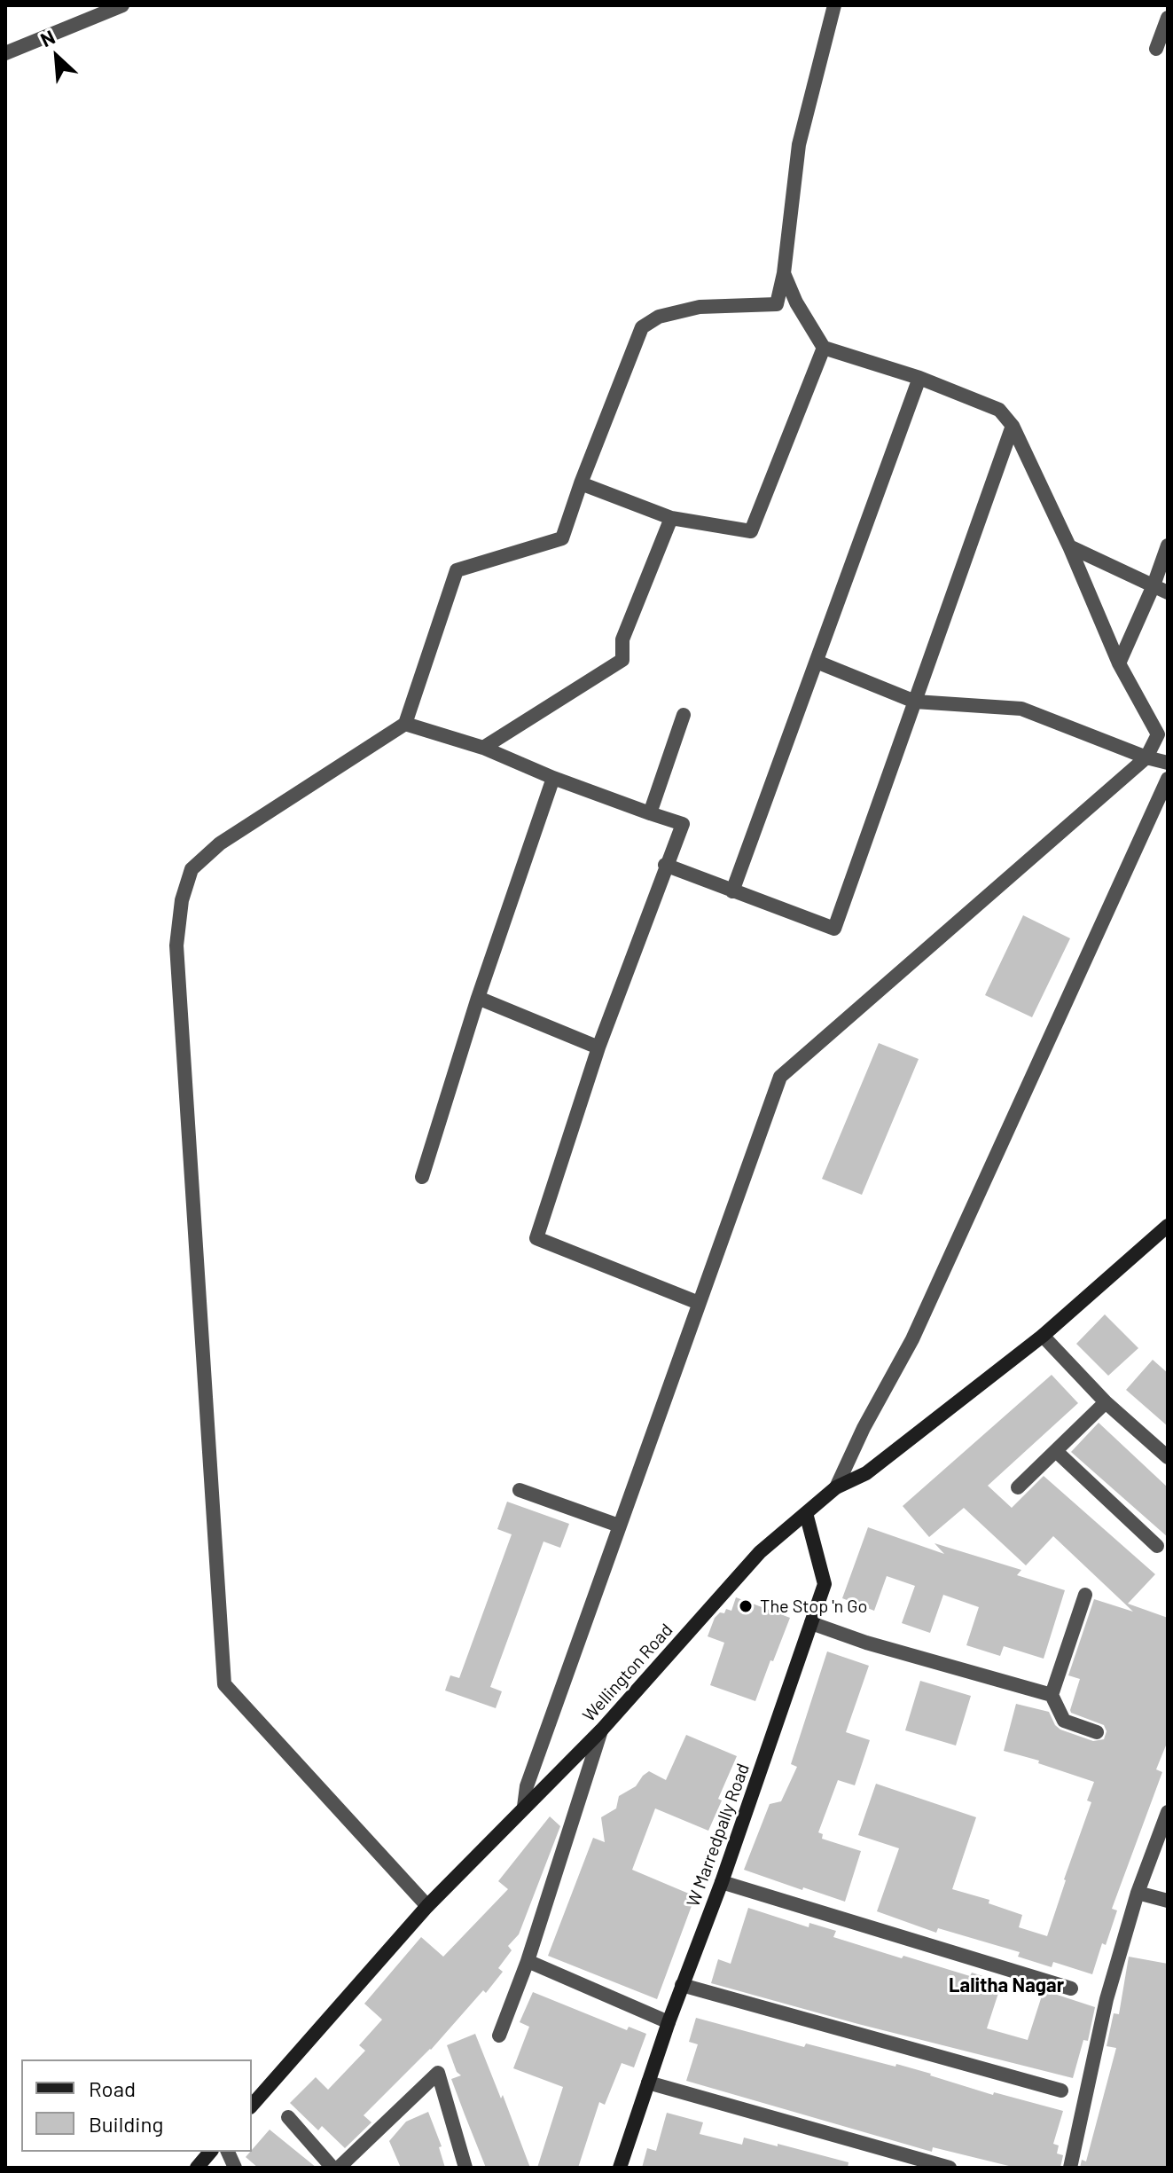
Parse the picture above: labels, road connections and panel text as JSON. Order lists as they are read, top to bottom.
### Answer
{
  "streets": {
    "main road": ["Wellington Road", "W Marredpally Road"]
  },
  "crossings": [
    ["Wellington Road", "W Marredpally Road"]
  ],
  "districts": ["Lalitha Nagar"],
  "places": ["The Stop 'n Go"],
  "legend": ["Road", "Building"],
  "north": "top left"
}
